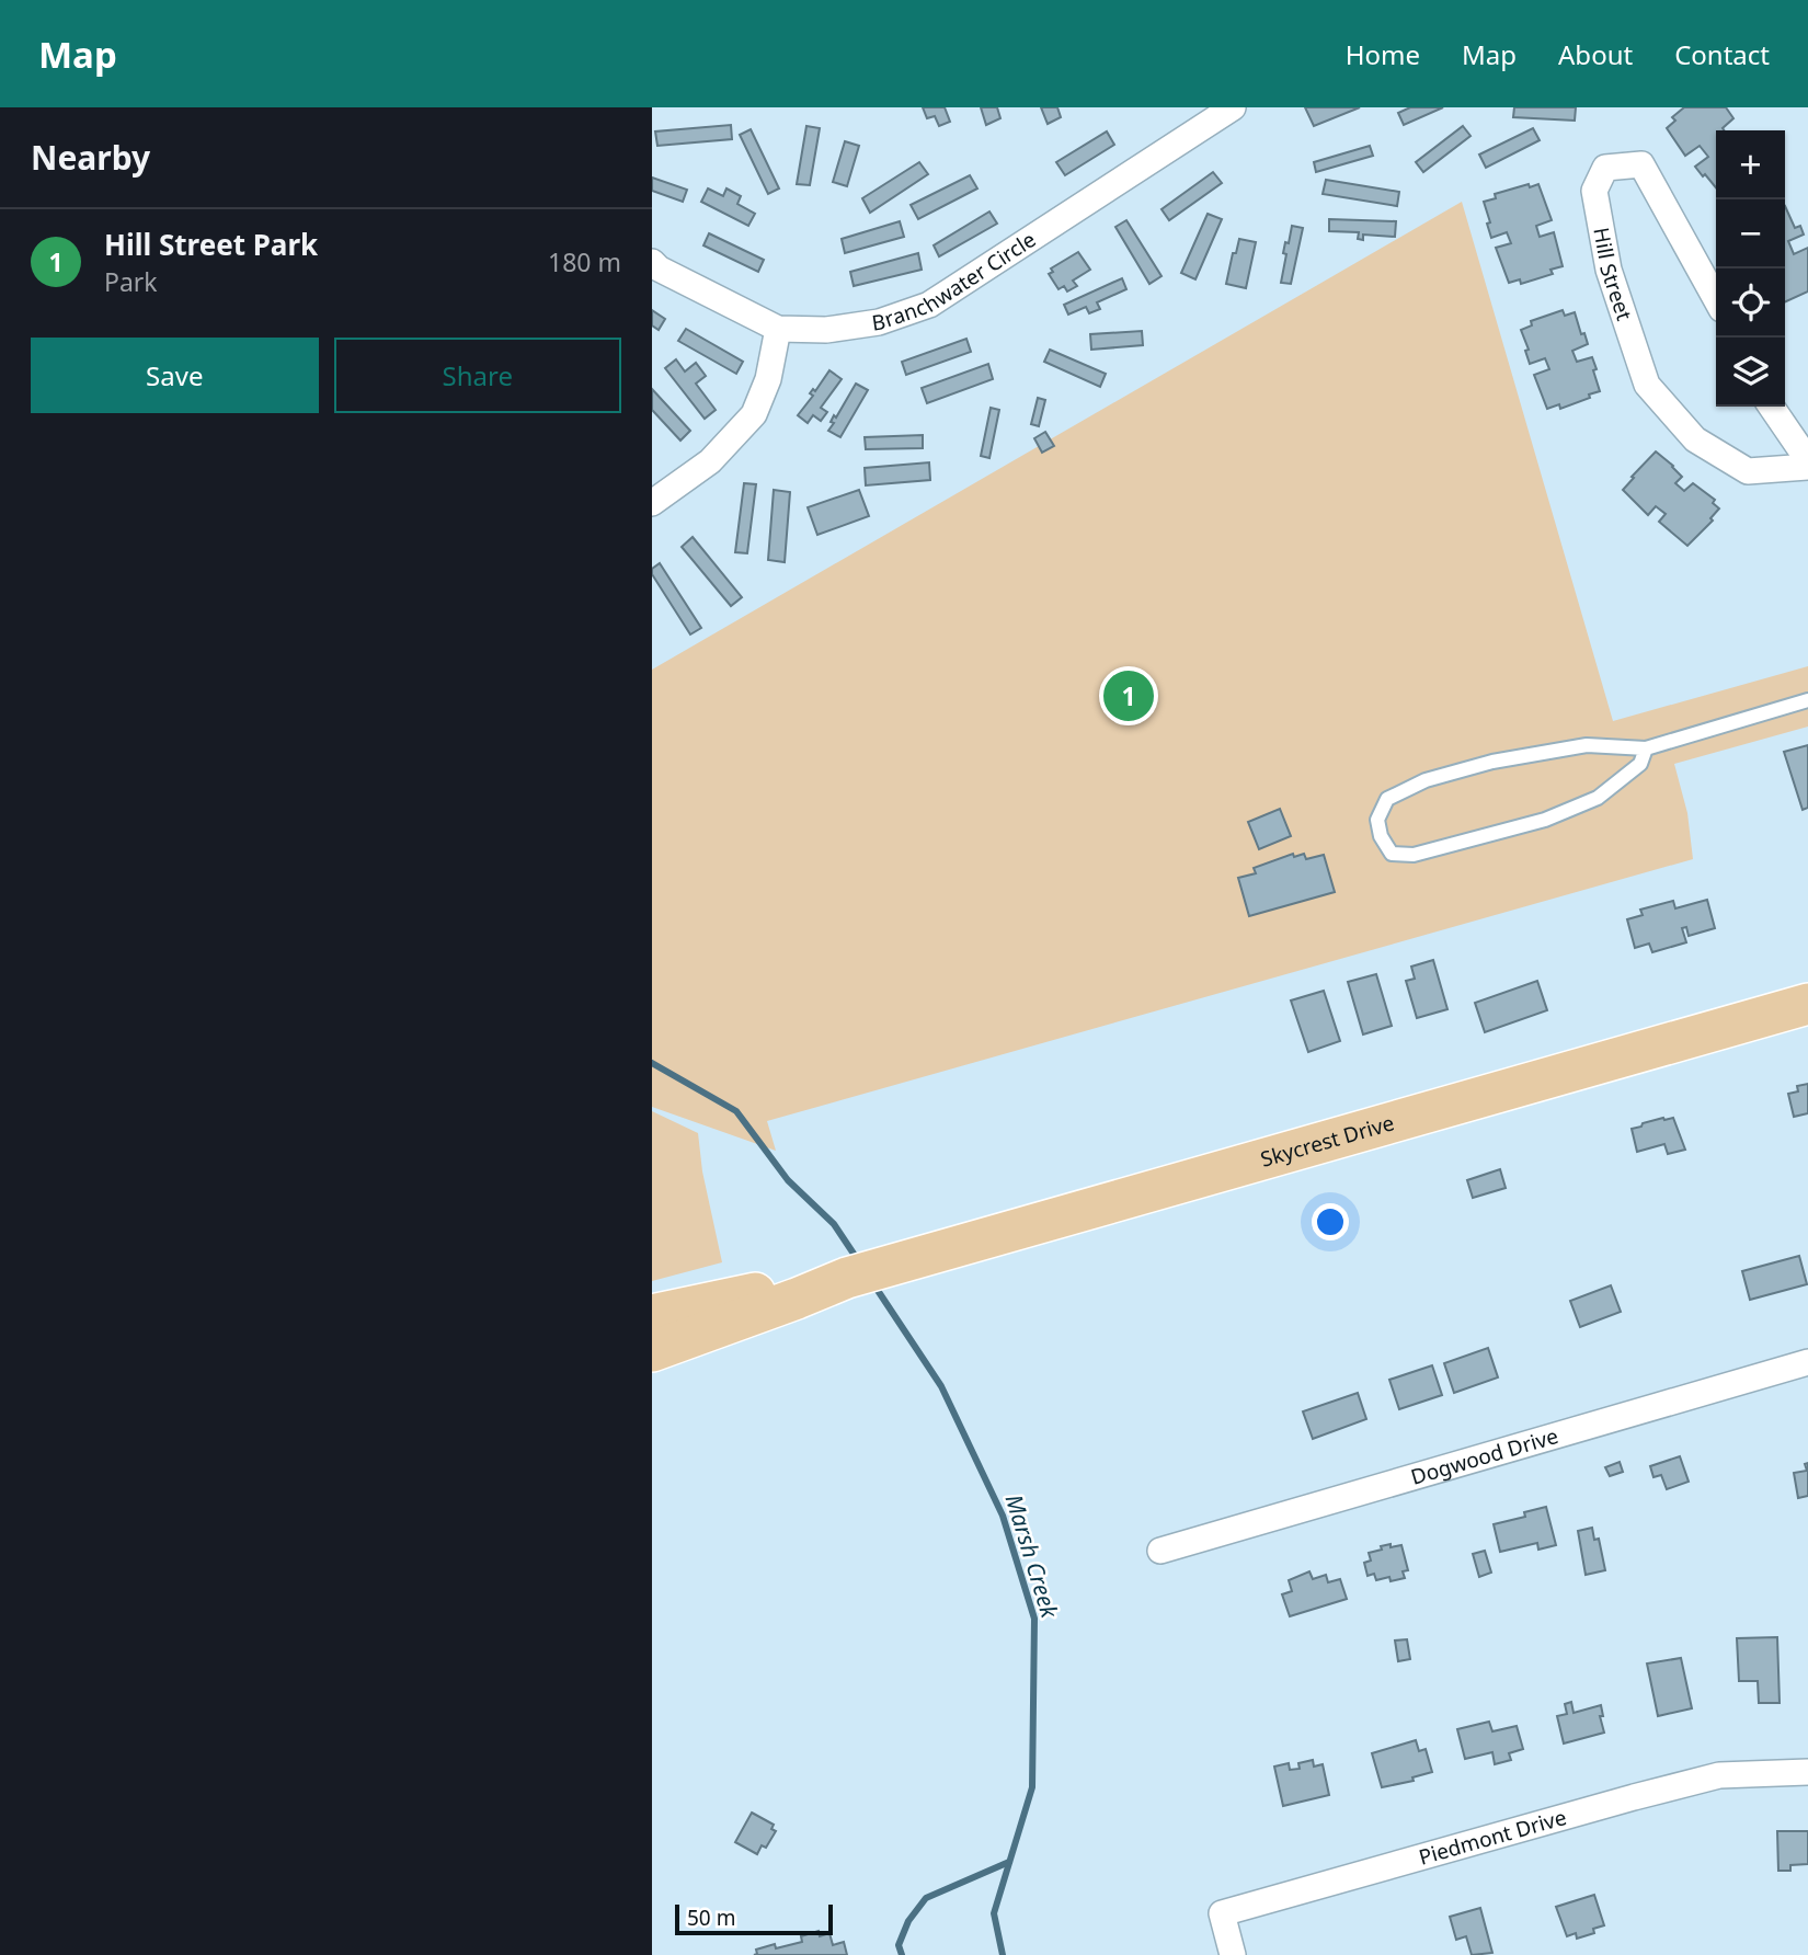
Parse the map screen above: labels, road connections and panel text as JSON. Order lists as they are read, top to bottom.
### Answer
{
  "streets": {
    "main road": ["Skycrest Drive"],
    "street": [
      "Hill Street",
      "Branchwater Circle",
      "Dogwood Drive",
      "Piedmont Drive"
    ]
  },
  "water": ["Marsh Creek"],
  "scale_bar": "50 m",
  "page": {
    "header": "Map",
    "nav": [
      "Home",
      "Map",
      "About",
      "Contact"
    ],
    "heading": "Nearby",
    "map_buttons": ["+", "−"],
    "list": [
      {
        "mark": "1",
        "name": "Hill Street Park",
        "note": "Park",
        "value": "180 m"
      }
    ],
    "buttons": ["Save", "Share"],
    "pins": "1",
    "scale": "50 m"
  }
}
